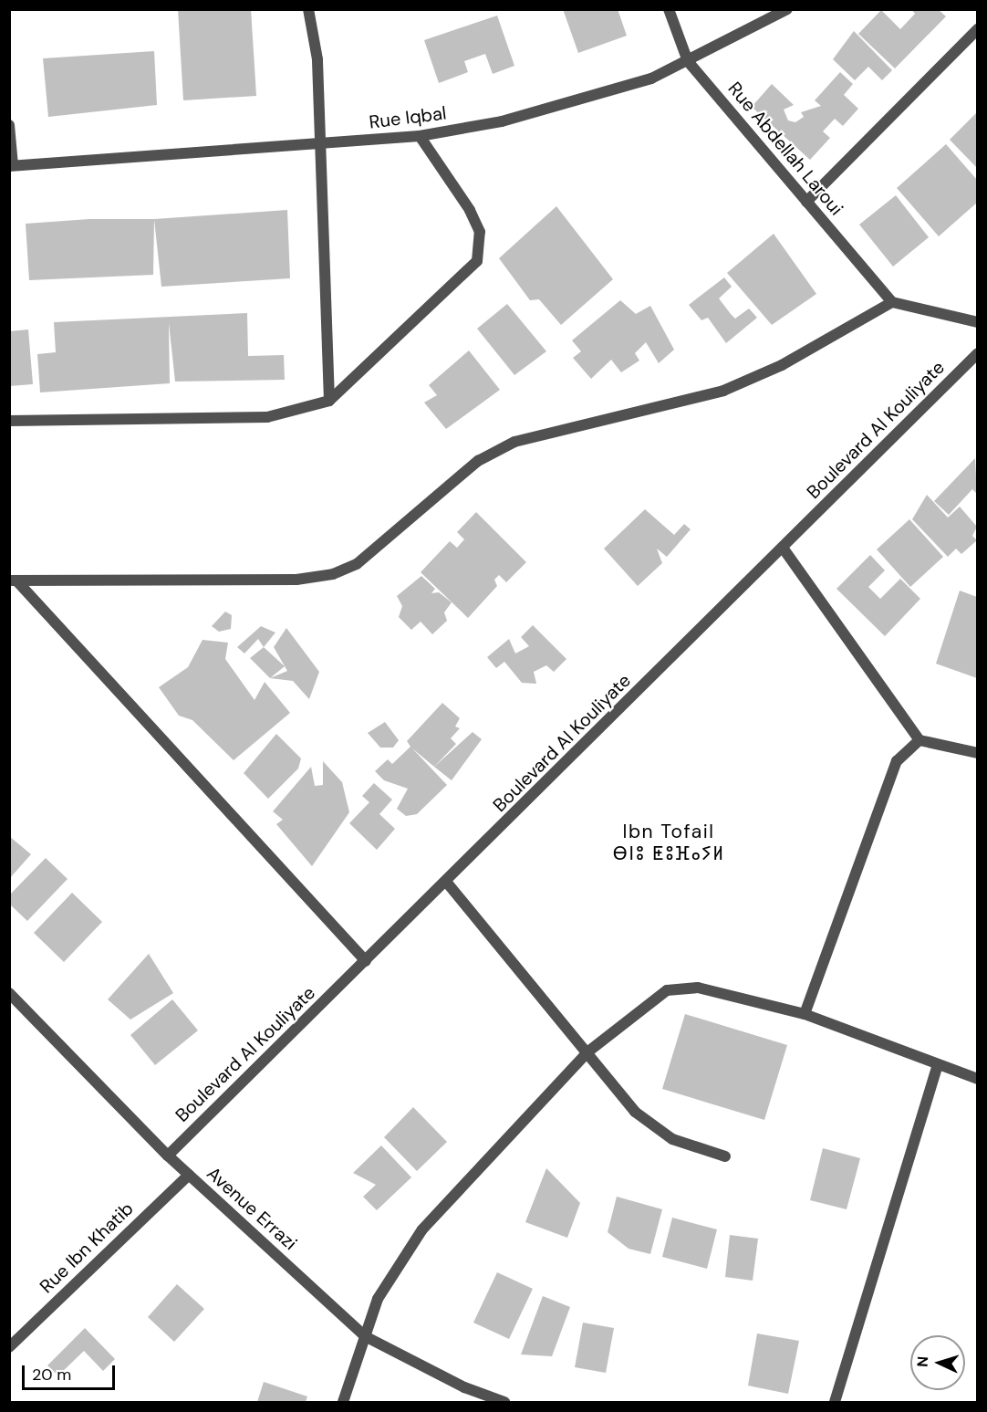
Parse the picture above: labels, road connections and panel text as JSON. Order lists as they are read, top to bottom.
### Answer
{
  "streets": {
    "street": [
      "Rue Iqbal",
      "Rue Abdellah Laroui",
      "Boulevard Al Kouliyate",
      "Avenue Errazi",
      "Rue Ibn Khatib"
    ]
  },
  "crossings": [
    ["Rue Iqbal", "Rue Abdellah Laroui"],
    ["Boulevard Al Kouliyate", "Avenue Errazi"],
    ["Avenue Errazi", "Rue Ibn Khatib"]
  ],
  "districts": ["Ibn Tofail ⴱⵏⵓ ⵟⵓⴼⴰⵢⵍ"],
  "scale_bar": "20 m",
  "north": "left"
}
